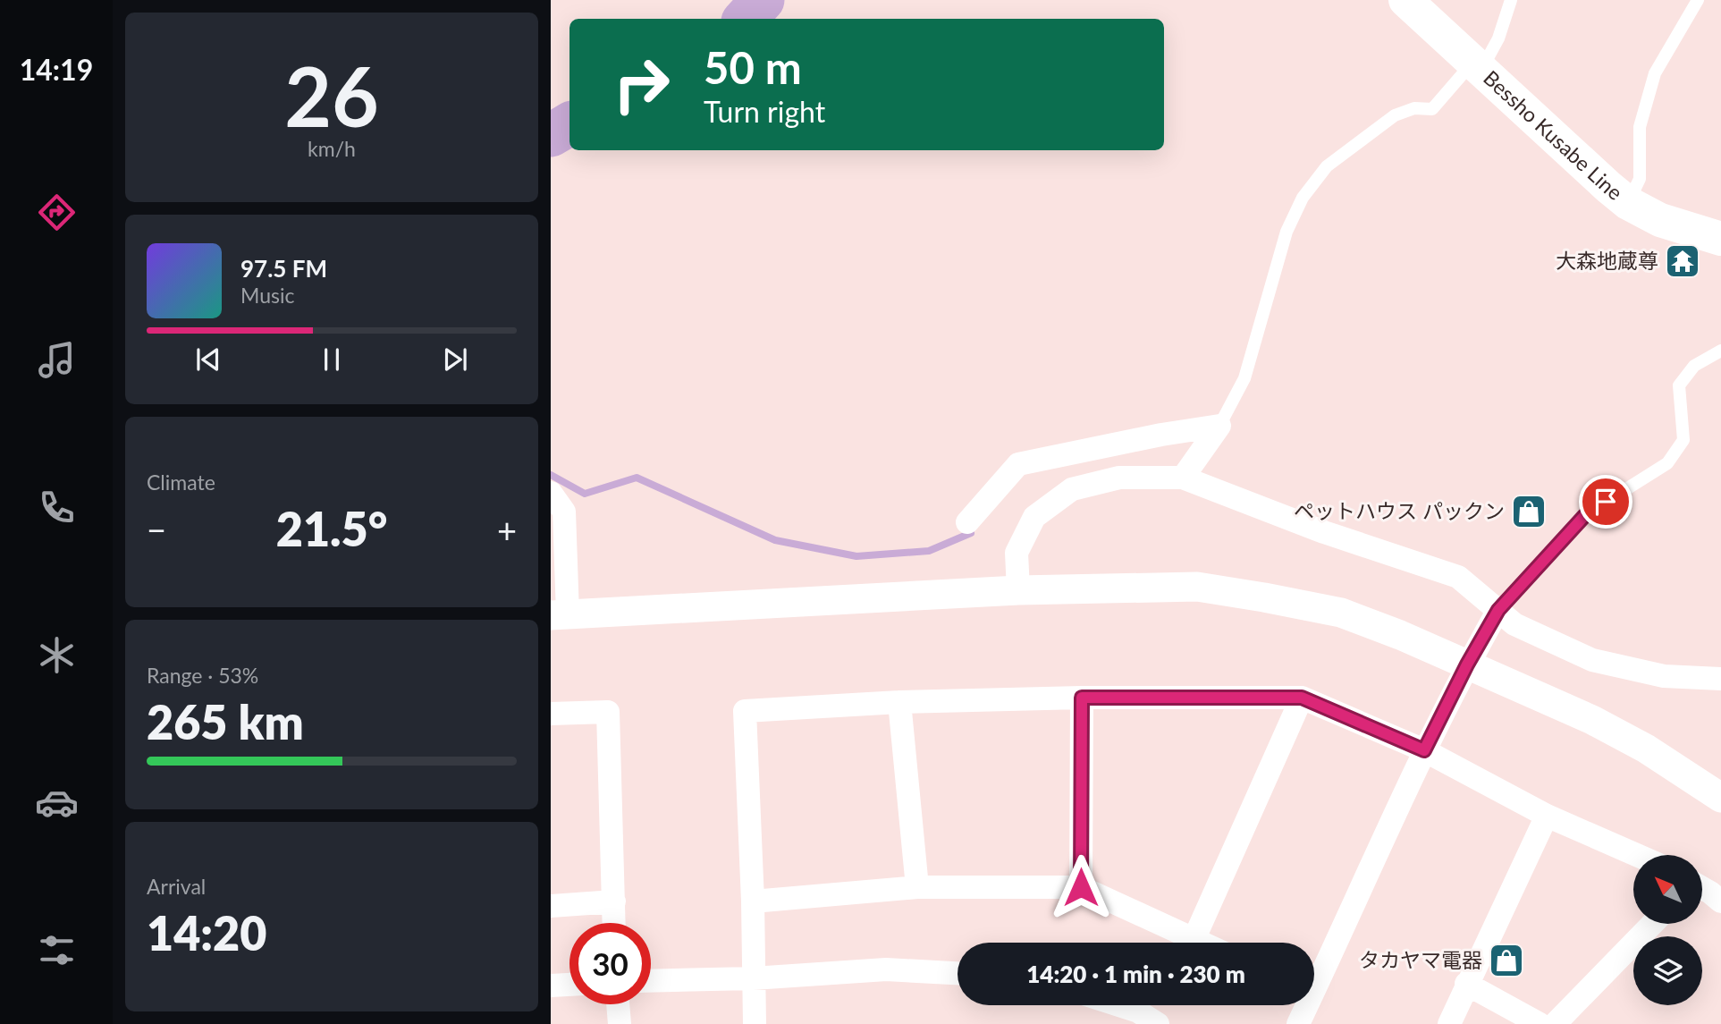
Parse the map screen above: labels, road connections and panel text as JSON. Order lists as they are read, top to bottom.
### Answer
{
  "streets": {
    "main road": ["Bessho Kusabe Line"]
  },
  "places": {
    "temple": ["大森地蔵尊"],
    "shop": ["ペットハウス パックン", "タカヤマ電器"]
  },
  "north": "top left",
  "page": {
    "tabs": "14:19",
    "tile": [
      ["26", "km/h"],
      "Climate",
      ["Range · 53%", "265 km"],
      ["Arrival", "14:20"]
    ],
    "turn": ["50 m", "Turn right"],
    "song": ["97.5 FM", "Music"],
    "heat": ["−", "21.5°", "+"],
    "limit": "30",
    "trip": "14:20 · 1 min · 230 m"
  }
}
